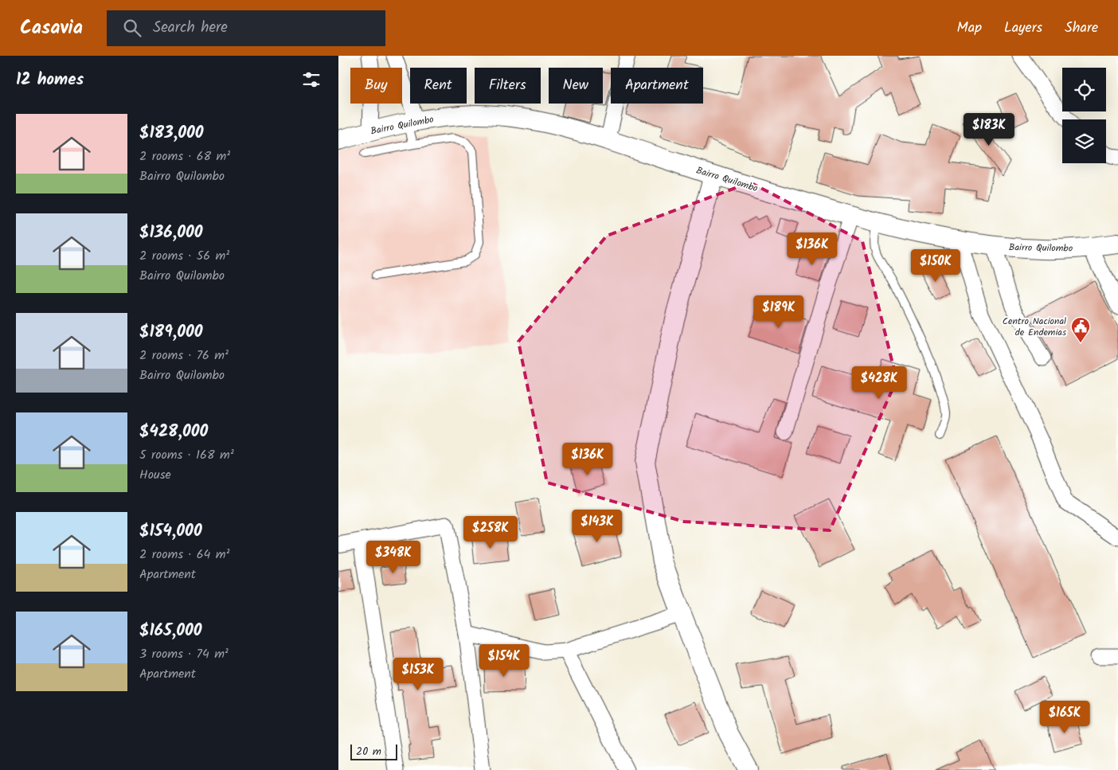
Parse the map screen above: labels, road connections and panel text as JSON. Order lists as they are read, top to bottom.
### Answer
{
  "streets": {
    "street": ["Bairro Quilombo"]
  },
  "places": {
    "public building": ["Centro Nacional de Endemias"]
  },
  "scale_bar": "20 m",
  "page": {
    "header": "Casavia",
    "search": "Search here",
    "nav": ["Map", "Layers", "Share"],
    "heading": "12 homes",
    "chip": [
      "Buy",
      "Rent",
      "Filters",
      "New",
      "Apartment"
    ],
    "list": [
      {
        "name": "$183,000",
        "note": "2 rooms · 68 m² · Bairro Quilombo"
      },
      {
        "name": "$136,000",
        "note": "2 rooms · 56 m² · Bairro Quilombo"
      },
      {
        "name": "$189,000",
        "note": "2 rooms · 76 m² · Bairro Quilombo"
      },
      {
        "name": "$428,000",
        "note": "5 rooms · 168 m² · House"
      },
      {
        "name": "$154,000",
        "note": "2 rooms · 64 m² · Apartment"
      },
      {
        "name": "$165,000",
        "note": "3 rooms · 74 m² · Apartment"
      }
    ],
    "price": [
      "$183K",
      "$136K",
      "$150K",
      "$189K",
      "$428K",
      "$136K",
      "$143K",
      "$258K",
      "$348K",
      "$154K",
      "$153K",
      "$165K"
    ],
    "scale": "20 m"
  }
}
